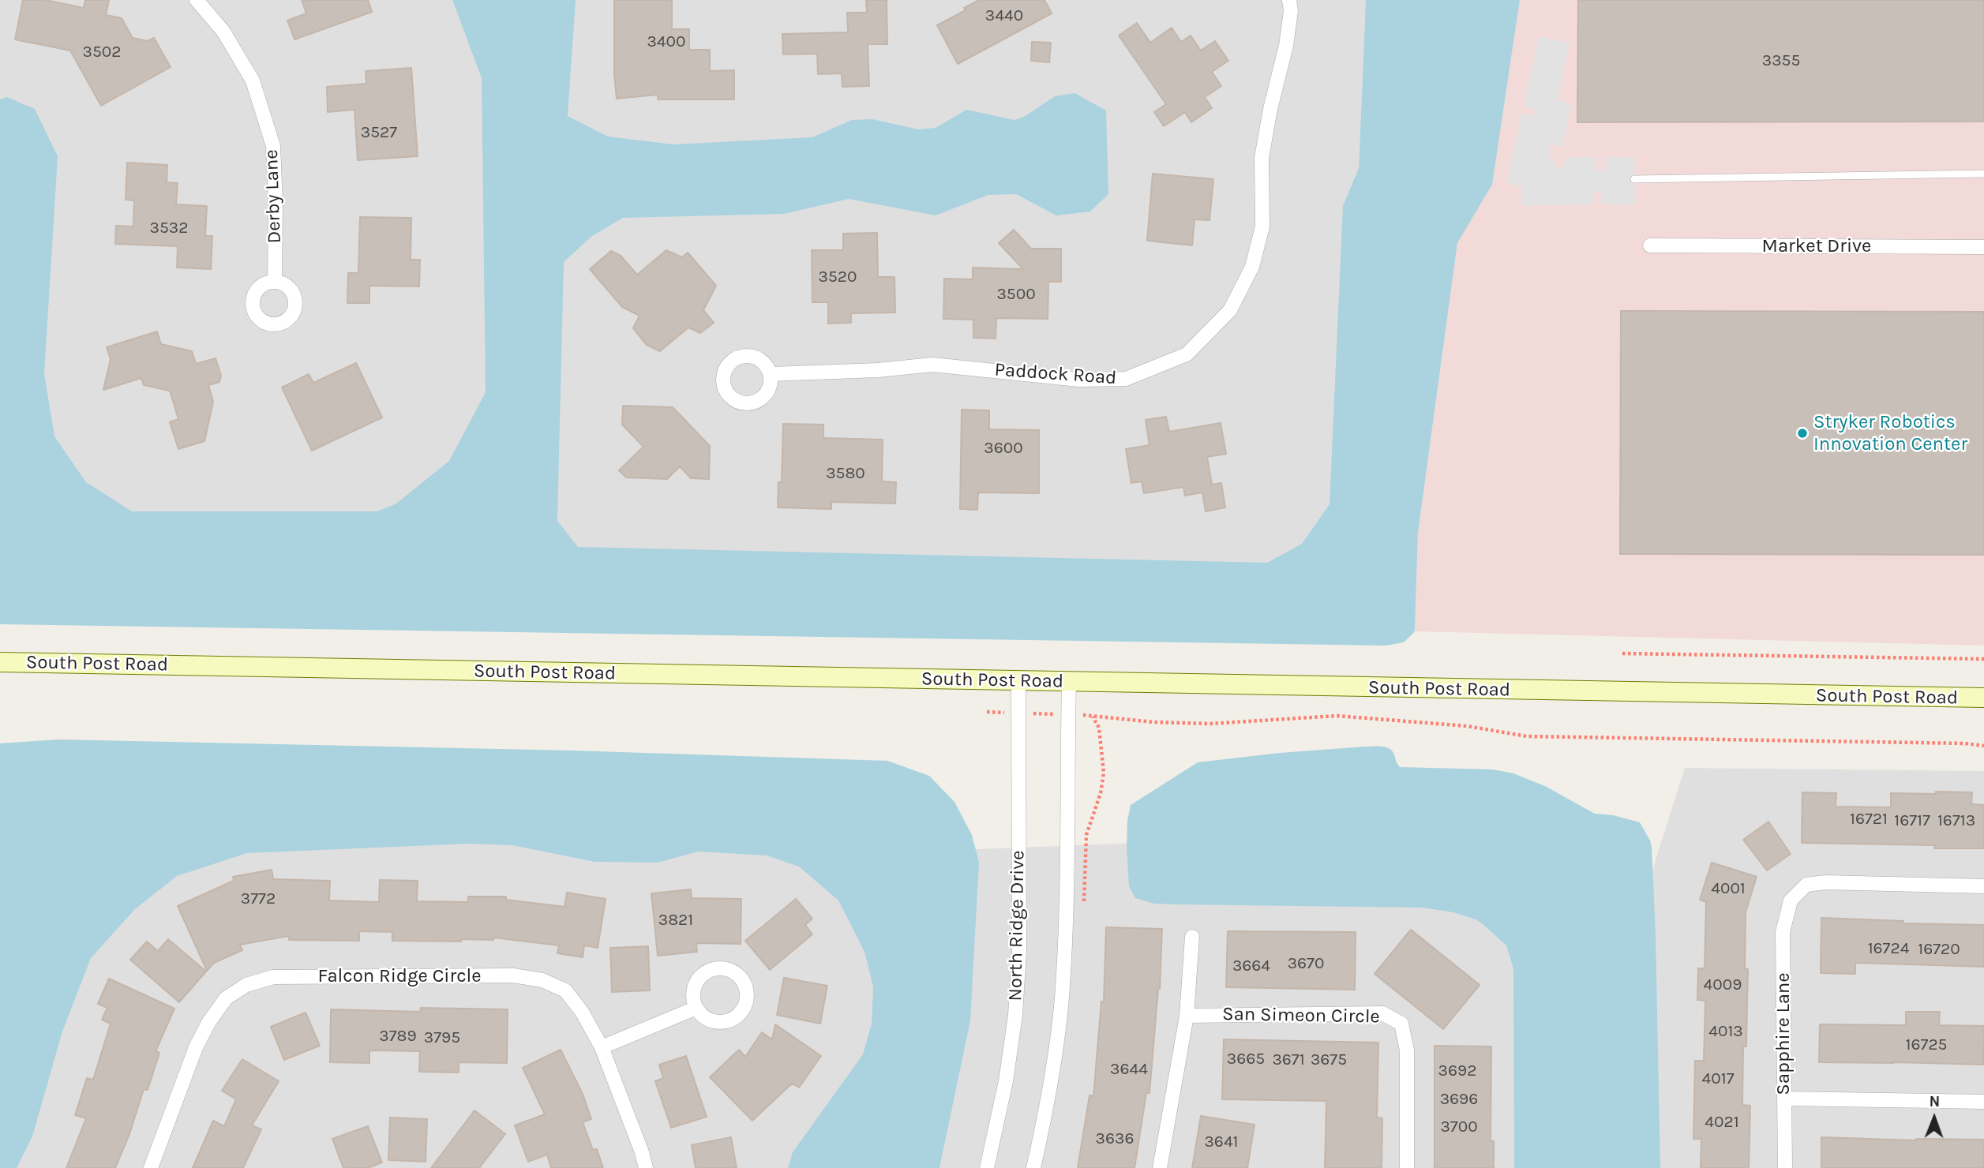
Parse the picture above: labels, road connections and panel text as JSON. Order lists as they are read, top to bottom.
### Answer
{
  "streets": {
    "street": [
      "Derby Lane",
      "Market Drive",
      "Paddock Road",
      "South Post Road",
      "North Ridge Drive",
      "Falcon Ridge Circle",
      "San Simeon Circle",
      "Sapphire Lane"
    ]
  },
  "crossings": [
    ["South Post Road", "North Ridge Drive"]
  ],
  "places": ["Stryker Robotics Innovation Center"],
  "house_numbers": [
    "3440",
    "3400",
    "3502",
    "3355",
    "3527",
    "3532",
    "3520",
    "3500",
    "3600",
    "3580",
    "16721",
    "16717",
    "16713",
    "4001",
    "3772",
    "3821",
    "16724",
    "16720",
    "3670",
    "3664",
    "4009",
    "4013",
    "3789",
    "3795",
    "16725",
    "3665",
    "3671",
    "3675",
    "3644",
    "3692",
    "4017",
    "3696",
    "4021",
    "3700",
    "3636",
    "3641"
  ],
  "north": "top"
}
